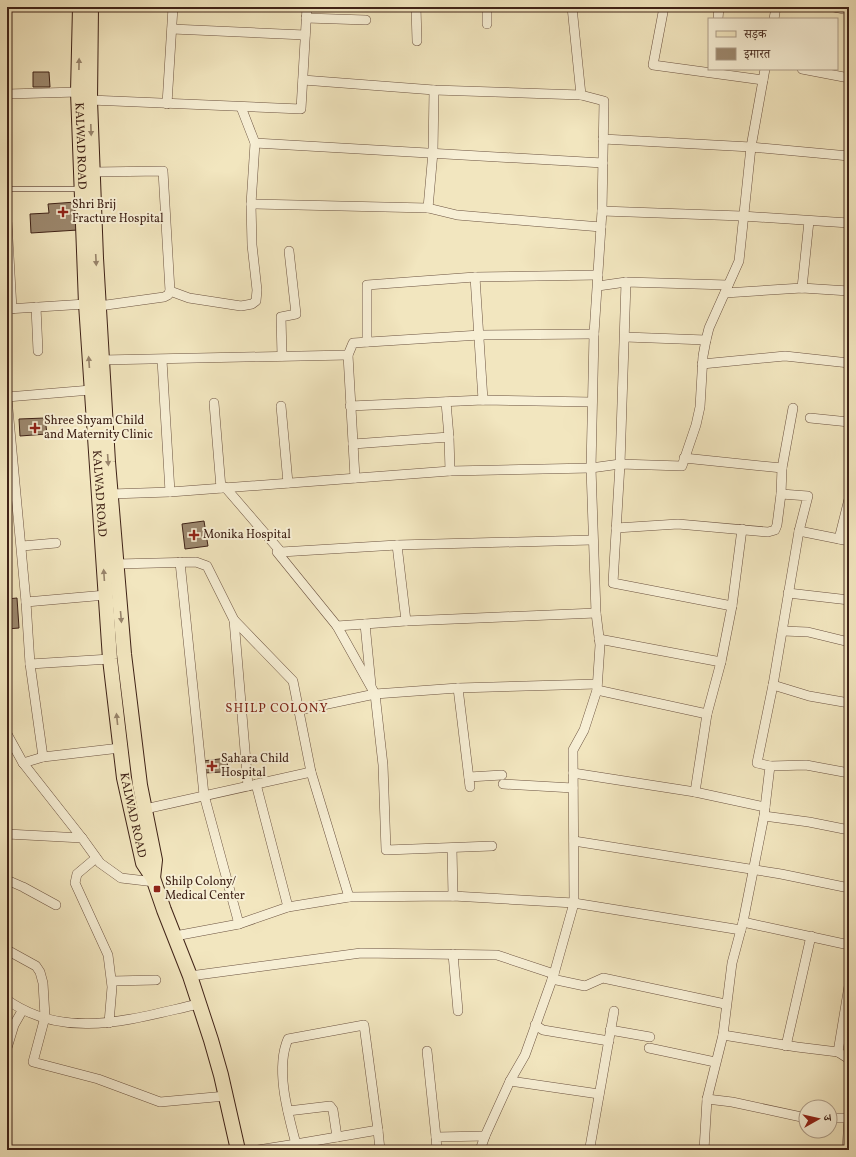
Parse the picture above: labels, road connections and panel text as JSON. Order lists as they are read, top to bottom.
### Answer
{
  "streets": {
    "main road": ["KALWAD ROAD"]
  },
  "districts": ["SHILP COLONY"],
  "places": {
    "health": [
      "Shri Brij Fracture Hospital",
      "Shree Shyam Child and Maternity Clinic",
      "Monika Hospital",
      "Sahara Child Hospital"
    ],
    "transit": ["Shilp Colony/ Medical Center"]
  },
  "legend": ["सड़क", "इमारत"],
  "north": "right"
}
